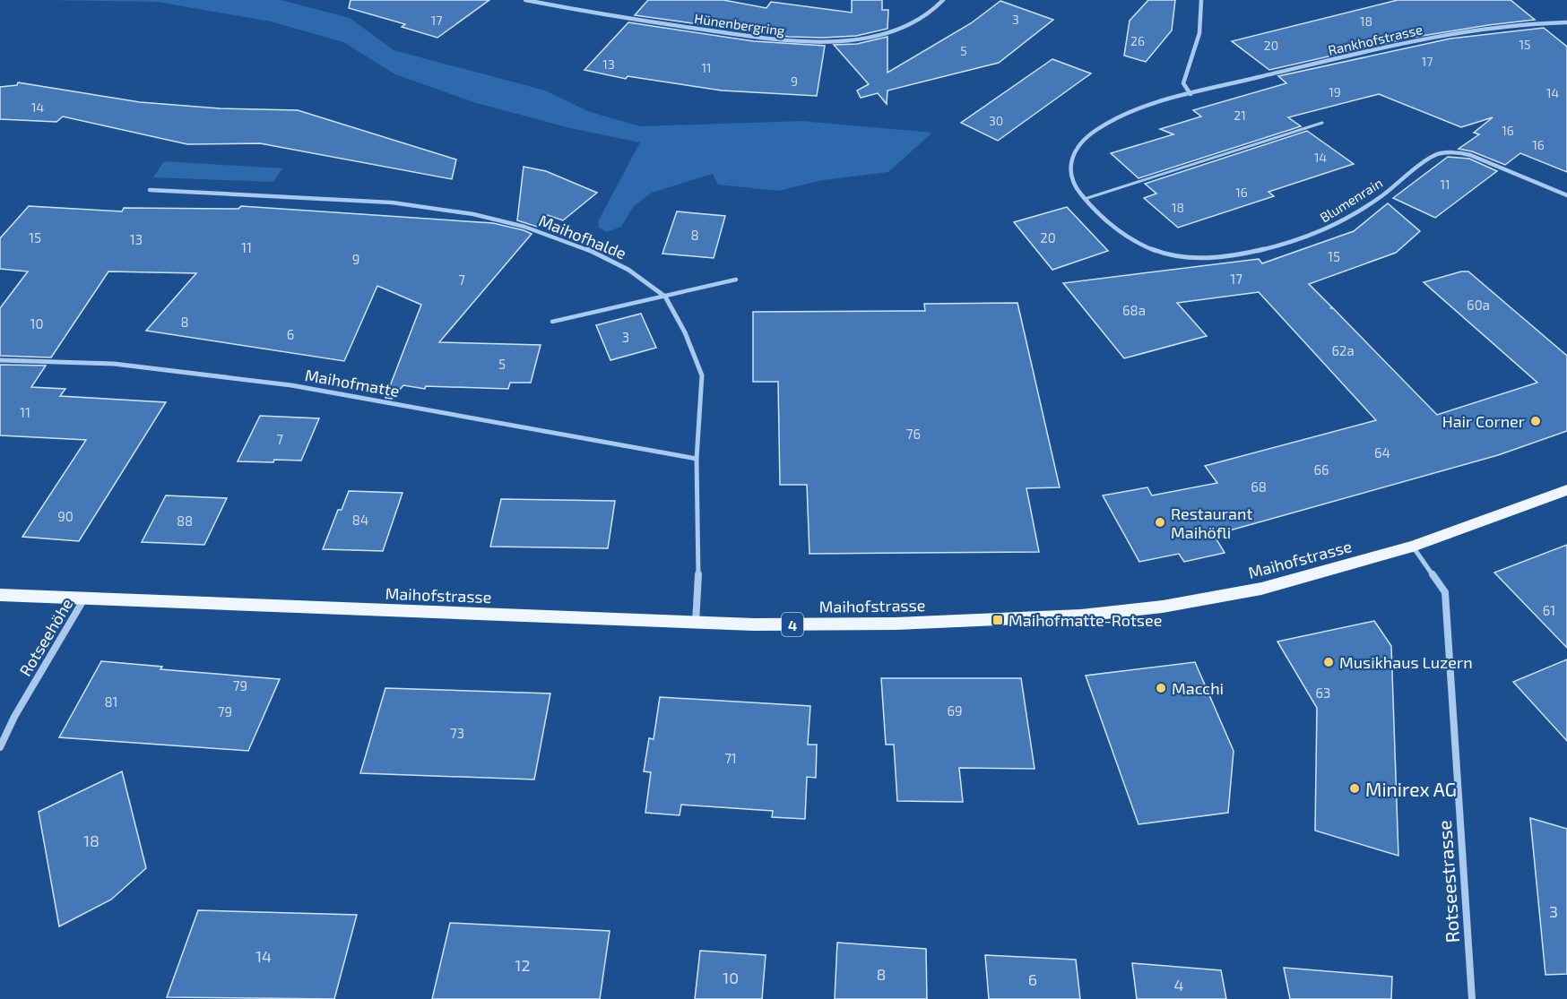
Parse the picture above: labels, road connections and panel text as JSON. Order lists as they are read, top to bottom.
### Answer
{
  "streets": {
    "main road": ["Maihofstrasse", "4"],
    "street": [
      "Hünenbergring",
      "Rankhofstrasse",
      "Blumenrain",
      "Maihofhalde",
      "Maihofmatte",
      "Rotseehöhe",
      "Rotseestrasse"
    ]
  },
  "crossings": [
    ["Rankhofstrasse", "Blumenrain"],
    ["Maihofhalde", "Maihofmatte"],
    ["Maihofhalde", "Maihofstrasse"],
    ["Maihofstrasse", "Rotseehöhe"],
    ["Maihofstrasse", "Rotseestrasse"]
  ],
  "places": {
    "other": [
      "Hair Corner",
      "Restaurant Maihöfli",
      "Musikhaus Luzern",
      "Macchi",
      "Minirex AG"
    ],
    "transit": ["Maihofmatte-Rotsee"]
  },
  "house_numbers": [
    "3",
    "17",
    "18",
    "26",
    "15",
    "20",
    "5",
    "17",
    "13",
    "11",
    "9",
    "19",
    "14",
    "14",
    "21",
    "30",
    "16",
    "16",
    "14",
    "11",
    "16",
    "18",
    "8",
    "15",
    "20",
    "13",
    "11",
    "15",
    "9",
    "17",
    "7",
    "60a",
    "68a",
    "8",
    "10",
    "6",
    "3",
    "62a",
    "5",
    "11",
    "76",
    "7",
    "64",
    "66",
    "68",
    "90",
    "84",
    "88",
    "61",
    "79",
    "63",
    "81",
    "69",
    "79",
    "73",
    "71",
    "18",
    "3",
    "14",
    "12",
    "8",
    "10",
    "6",
    "4"
  ]
}
